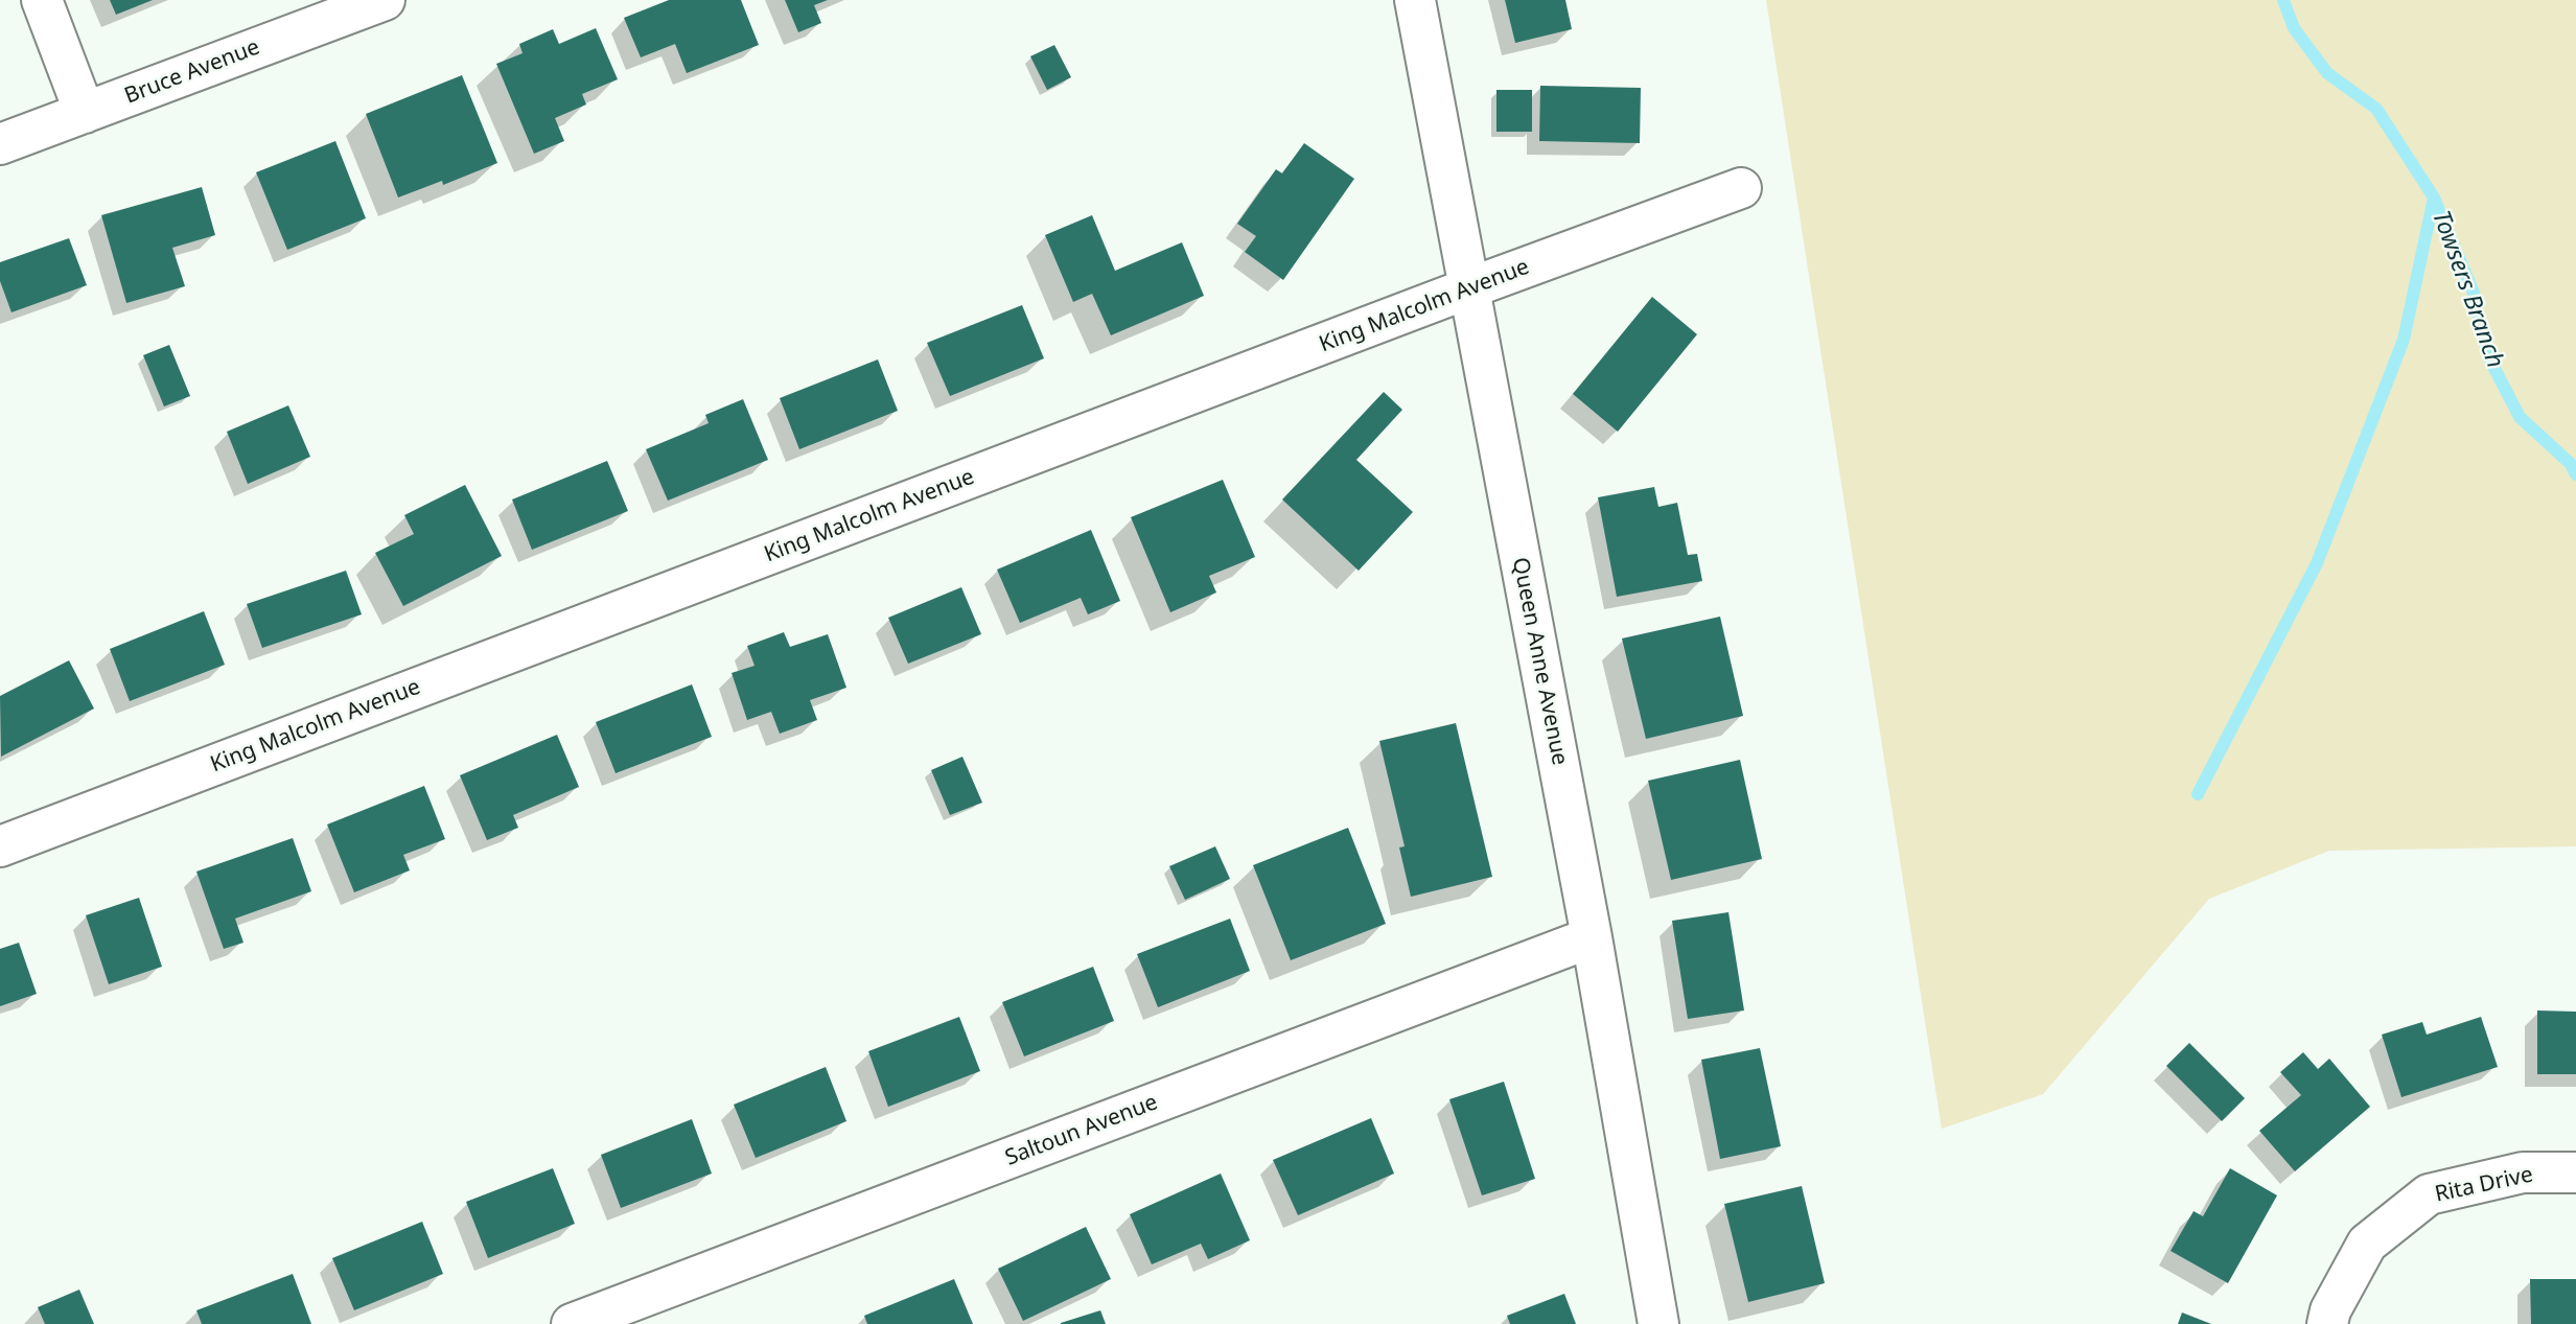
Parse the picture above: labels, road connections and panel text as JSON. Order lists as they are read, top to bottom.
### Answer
{
  "streets": {
    "street": [
      "Bruce Avenue",
      "King Malcolm Avenue",
      "Queen Anne Avenue",
      "Saltoun Avenue",
      "Rita Drive"
    ]
  },
  "crossings": [
    ["King Malcolm Avenue", "Queen Anne Avenue"],
    ["Queen Anne Avenue", "Saltoun Avenue"]
  ],
  "water": ["Towsers Branch"]
}
